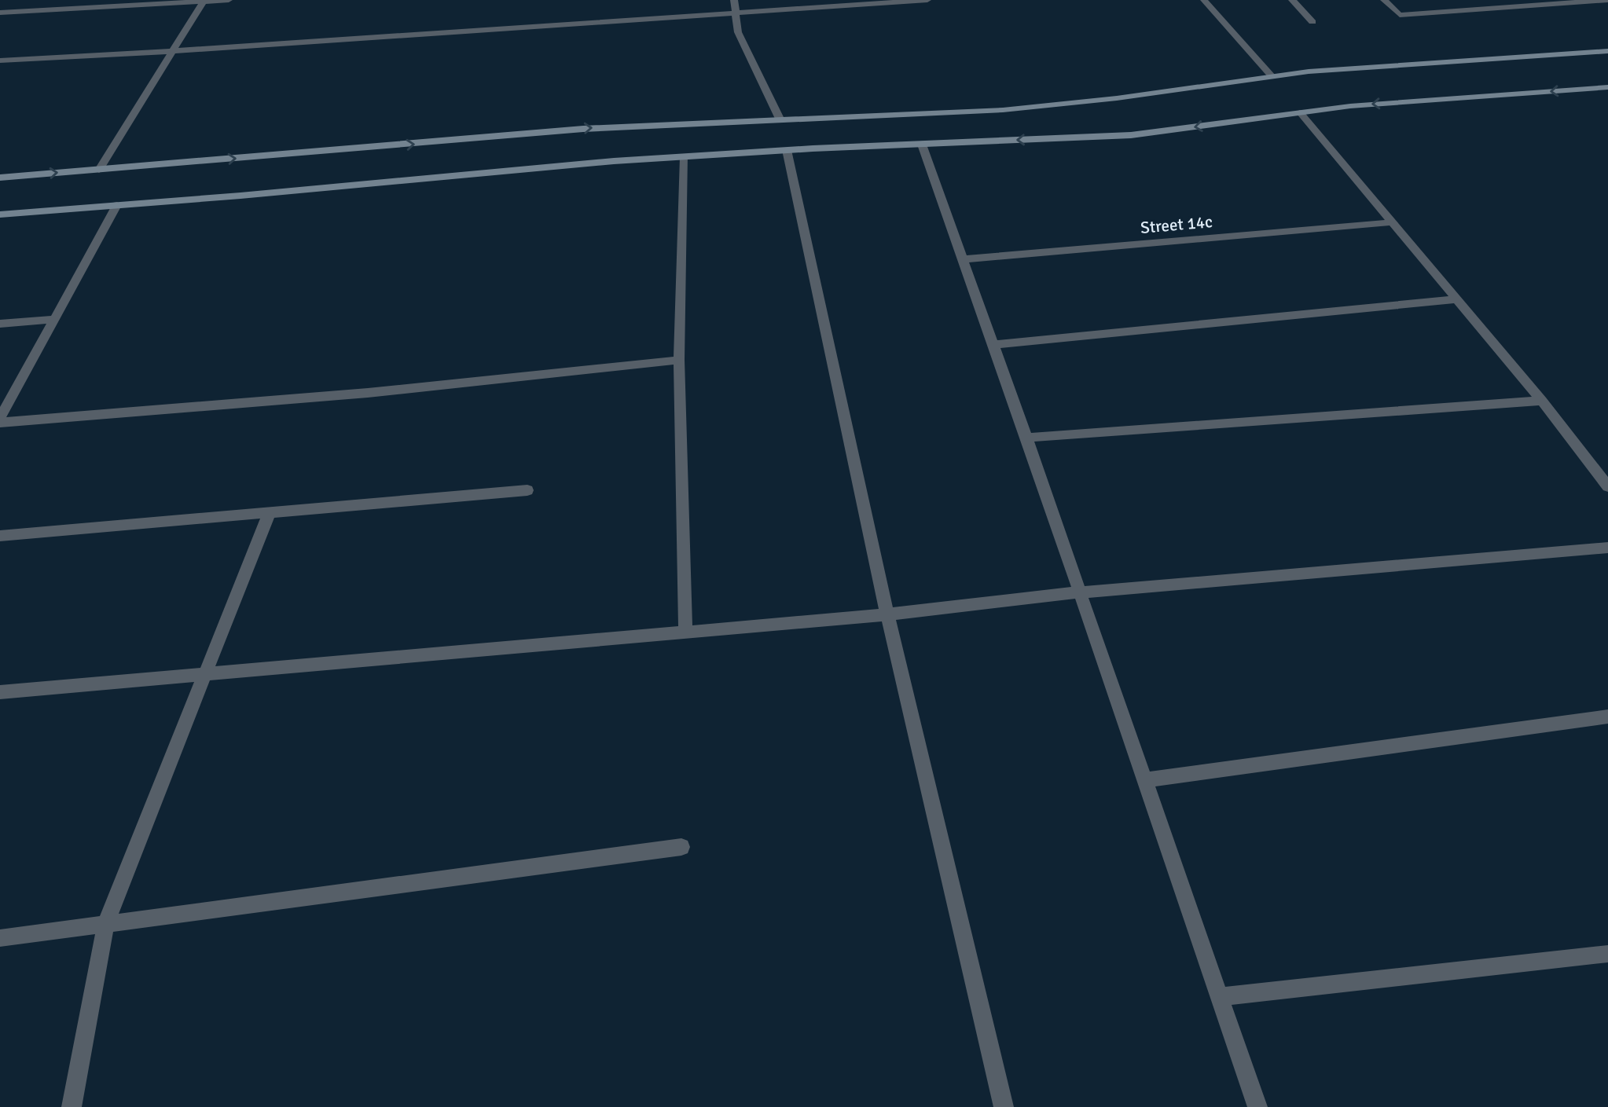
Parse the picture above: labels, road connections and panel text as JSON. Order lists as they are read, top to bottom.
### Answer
{
  "streets": {
    "street": ["Street 14c"]
  }
}
